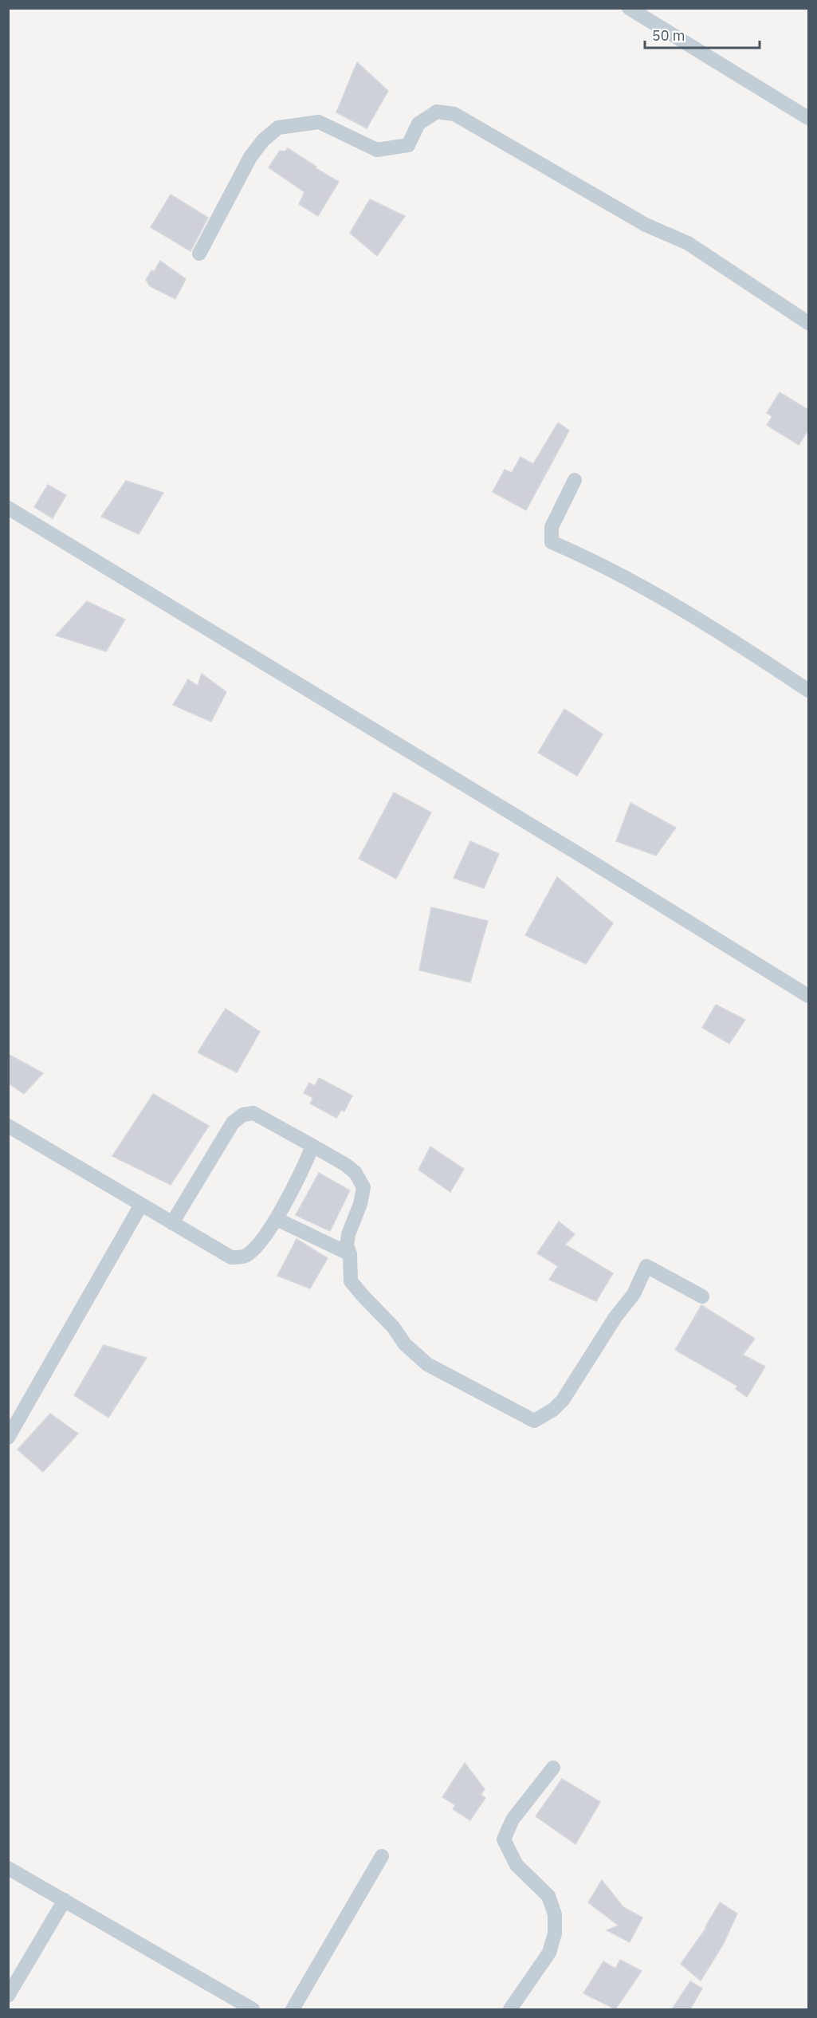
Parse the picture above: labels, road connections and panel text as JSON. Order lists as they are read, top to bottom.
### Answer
{
  "scale_bar": "50 m"
}
